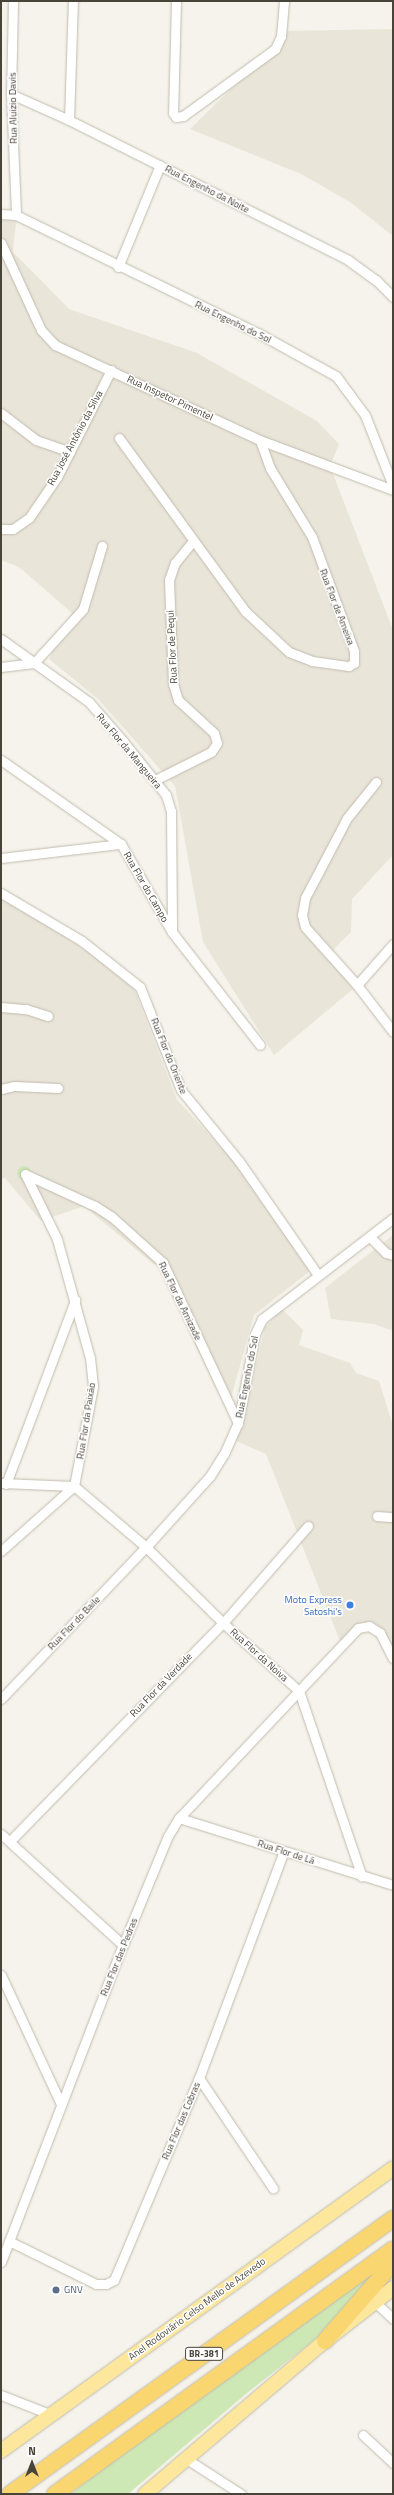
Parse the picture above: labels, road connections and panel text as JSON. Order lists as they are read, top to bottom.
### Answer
{
  "streets": {
    "highway": ["BR-381"],
    "main road": ["Anel Rodoviário Celso Mello de Azevedo"],
    "street": [
      "Rua Aluizio Davis",
      "Rua Engenho da Noite",
      "Rua Engenho do Sol",
      "Rua Inspetor Pimentel",
      "Rua José Antônio da Silva",
      "Rua Flor de Ameixa",
      "Rua Flor de Pequi",
      "Rua Flor da Mangueira",
      "Rua Flor do Campo",
      "Rua Flor do Oriente",
      "Rua Flor da Amizade",
      "Rua Flor da Paixão",
      "Rua Flor do Baile",
      "Rua Flor da Noiva",
      "Rua Flor da Verdade",
      "Rua Flor de Lã",
      "Rua Flor das Pedras",
      "Rua Flor das Cobras"
    ]
  },
  "crossings": [
    ["Rua Aluizio Davis", "Rua Engenho da Noite"],
    ["Rua Aluizio Davis", "Rua Engenho do Sol"],
    ["Rua Engenho do Sol", "Rua Flor do Oriente"],
    ["Rua Engenho do Sol", "Rua Flor da Amizade"],
    ["Rua Engenho do Sol", "Rua Flor do Baile"],
    ["Rua Engenho do Sol", "Rua Flor da Noiva"],
    ["Rua Inspetor Pimentel", "Rua José Antônio da Silva"],
    ["Rua Inspetor Pimentel", "Rua Flor de Ameixa"],
    ["Rua Flor de Ameixa", "Rua Flor de Pequi"],
    ["Rua Flor de Pequi", "Rua Flor da Mangueira"],
    ["Rua Flor da Mangueira", "Rua Flor do Campo"],
    ["Rua Flor da Amizade", "Rua Flor da Paixão"],
    ["Rua Flor da Paixão", "Rua Flor da Noiva"],
    ["Rua Flor do Baile", "Rua Flor da Noiva"],
    ["Rua Flor da Noiva", "Rua Flor da Verdade"],
    ["Rua Flor da Noiva", "Rua Flor de Lã"],
    ["Rua Flor da Noiva", "Rua Flor das Pedras"],
    ["Rua Flor de Lã", "Rua Flor das Pedras"],
    ["Rua Flor de Lã", "Rua Flor das Cobras"],
    ["Rua Flor das Pedras", "Rua Flor das Cobras"]
  ],
  "places": ["Moto Express Satoshi's", "GNV"],
  "north": "top"
}
